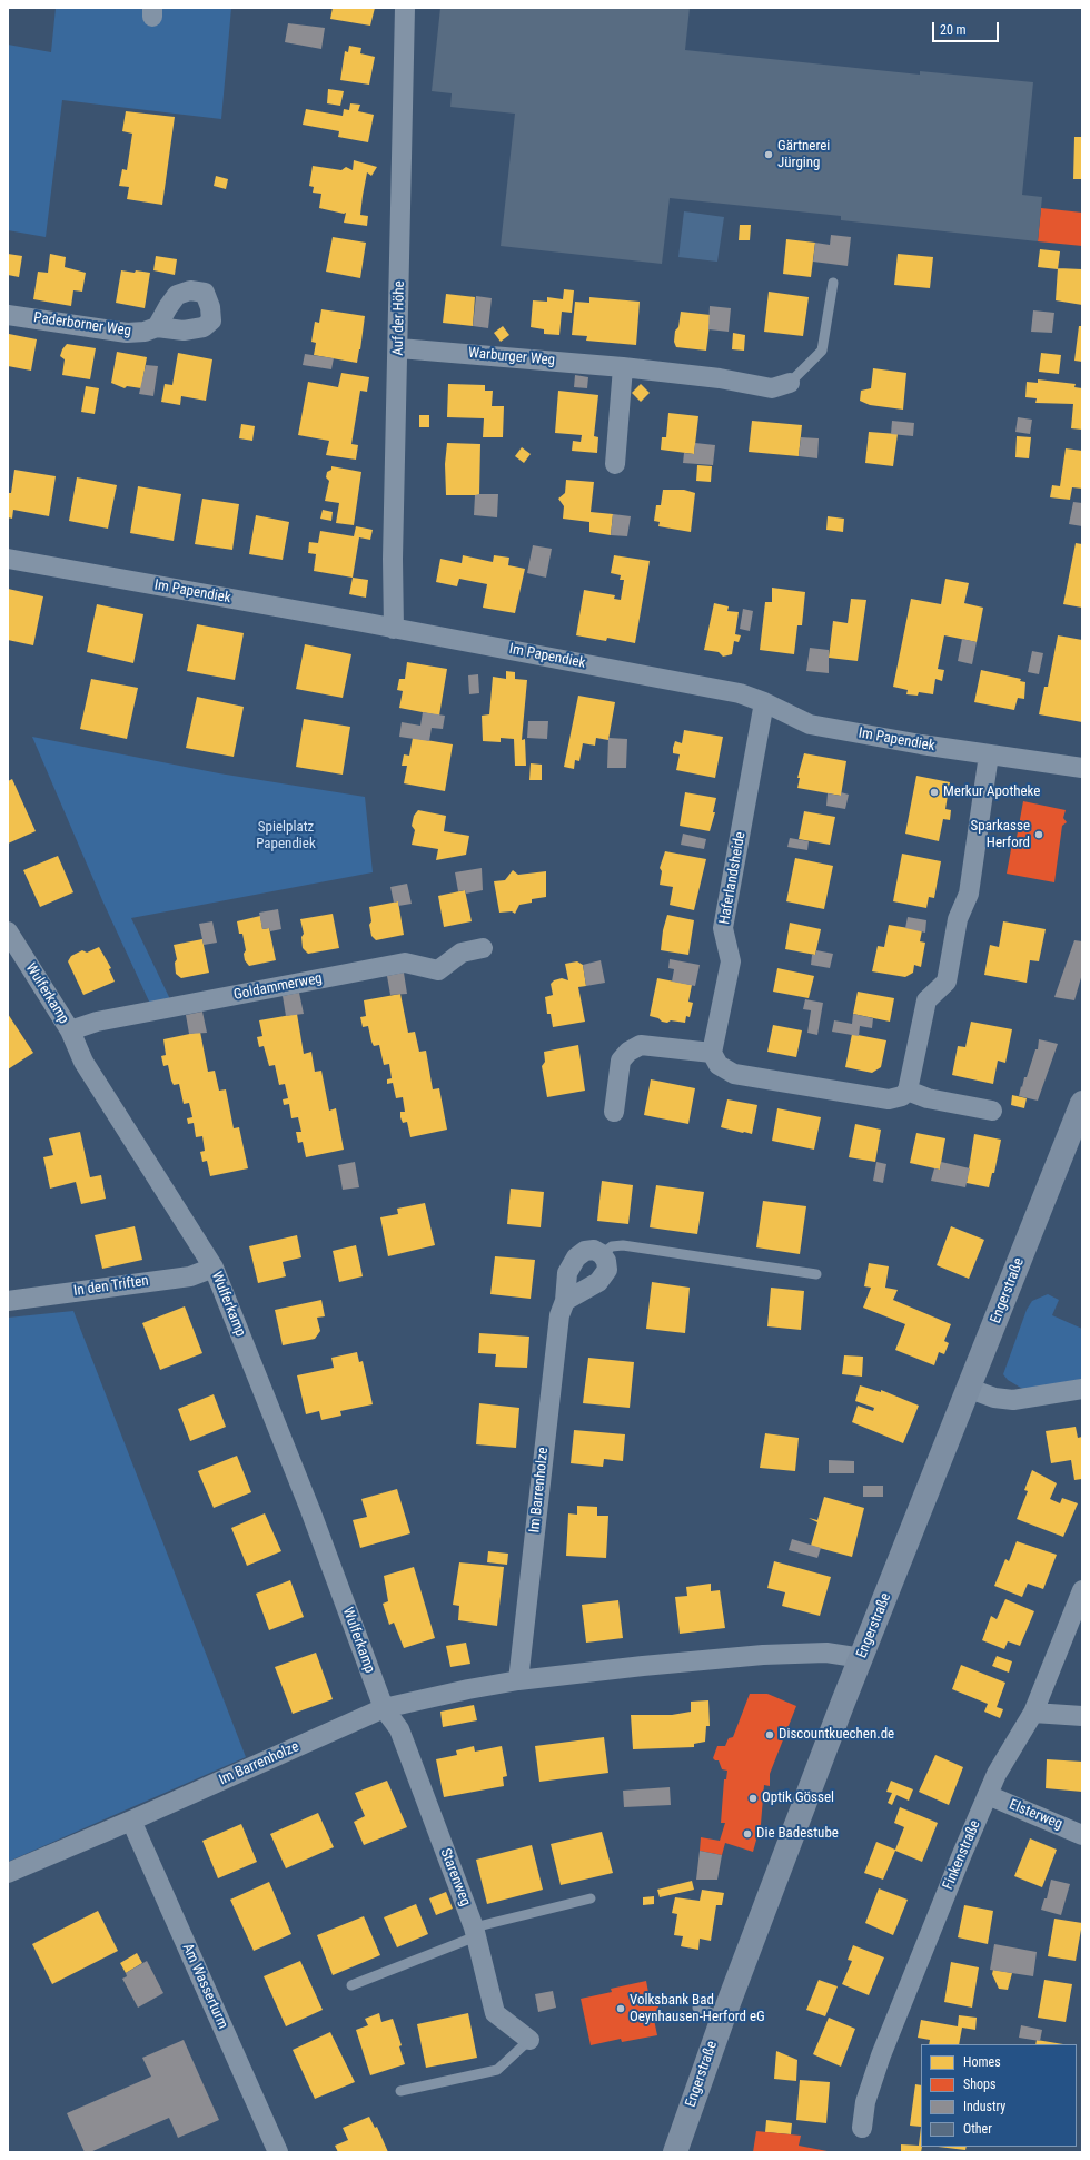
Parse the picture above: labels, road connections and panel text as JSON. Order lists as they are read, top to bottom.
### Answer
{
  "streets": {
    "main road": ["Engerstraße"],
    "street": [
      "Auf der Höhe",
      "Paderborner Weg",
      "Warburger Weg",
      "Im Papendiek",
      "Haferlandsheide",
      "Goldammerweg",
      "Wulferkamp",
      "In den Triften",
      "Im Barrenholze",
      "Elsterweg",
      "Finkenstraße",
      "Starenweg",
      "Am Wasserturm"
    ]
  },
  "crossings": [
    ["Auf der Höhe", "Warburger Weg"],
    ["Auf der Höhe", "Im Papendiek"],
    ["Im Papendiek", "Haferlandsheide"],
    ["Goldammerweg", "Wulferkamp"],
    ["Wulferkamp", "In den Triften"],
    ["Wulferkamp", "Im Barrenholze"],
    ["Wulferkamp", "Starenweg"],
    ["Engerstraße", "Im Barrenholze"],
    ["Im Barrenholze", "Starenweg"],
    ["Im Barrenholze", "Am Wasserturm"],
    ["Elsterweg", "Finkenstraße"]
  ],
  "parks": ["Spielplatz Papendiek"],
  "places": [
    "Gärtnerei Jürging",
    "Merkur Apotheke",
    "Sparkasse Herford",
    "Discountkuechen.de",
    "Optik Gössel",
    "Die Badestube",
    "Volksbank Bad Oeynhausen-Herford eG"
  ],
  "legend": [
    "Homes",
    "Shops",
    "Industry",
    "Other"
  ],
  "scale_bar": "20 m"
}
